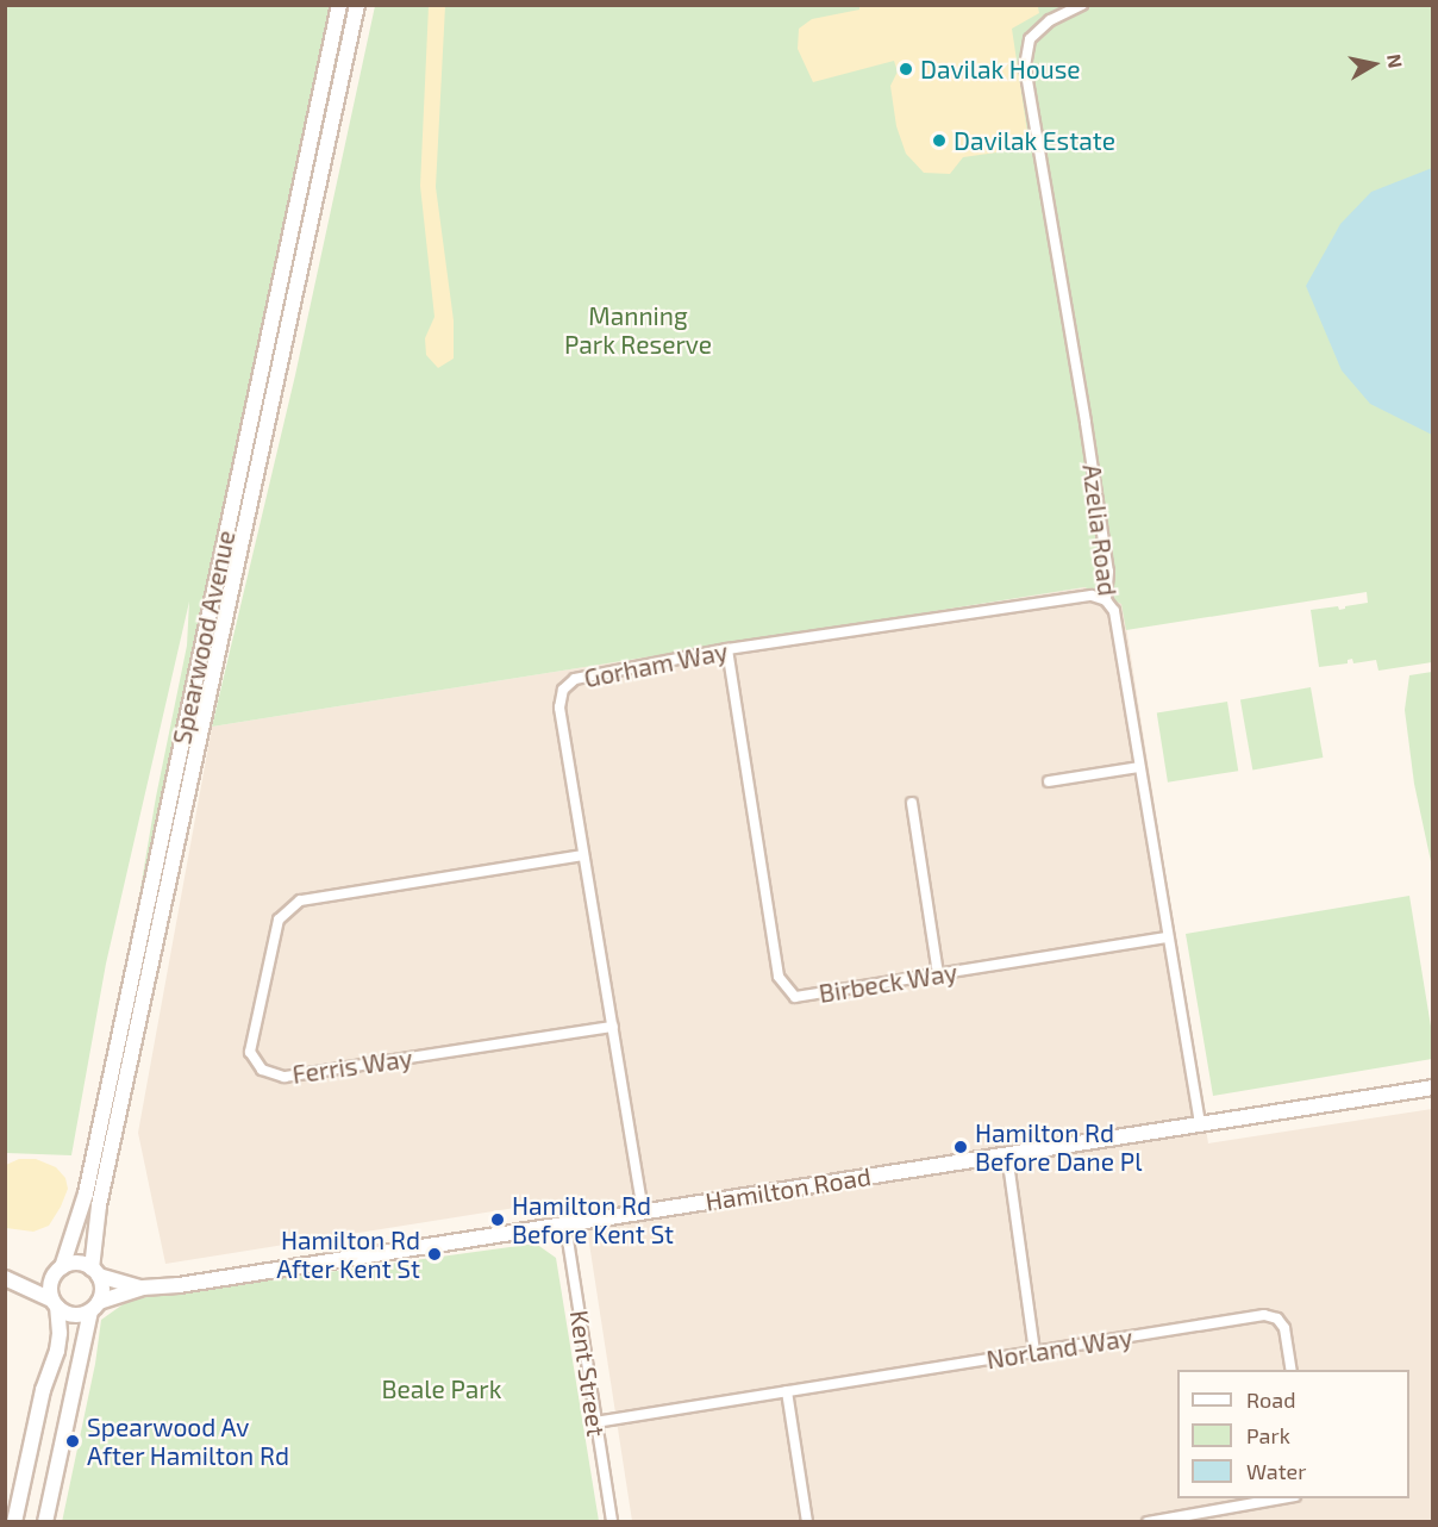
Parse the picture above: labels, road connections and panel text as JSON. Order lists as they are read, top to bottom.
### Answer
{
  "streets": {
    "main road": ["Spearwood Avenue", "Hamilton Road"],
    "street": [
      "Azelia Road",
      "Gorham Way",
      "Birbeck Way",
      "Ferris Way",
      "Norland Way",
      "Kent Street"
    ]
  },
  "crossings": [
    ["Azelia Road", "Gorham Way"],
    ["Azelia Road", "Birbeck Way"],
    ["Azelia Road", "Hamilton Road"],
    ["Spearwood Avenue", "Hamilton Road"],
    ["Gorham Way", "Birbeck Way"],
    ["Gorham Way", "Ferris Way"],
    ["Gorham Way", "Hamilton Road"],
    ["Hamilton Road", "Kent Street"],
    ["Norland Way", "Kent Street"]
  ],
  "parks": ["Manning Park Reserve", "Beale Park"],
  "places": [
    "Davilak House",
    "Davilak Estate",
    "Hamilton Rd Before Dane Pl",
    "Hamilton Rd Before Kent St",
    "Hamilton Rd After Kent St",
    "Spearwood Av After Hamilton Rd"
  ],
  "legend": ["Road", "Park", "Water"],
  "north": "right"
}
